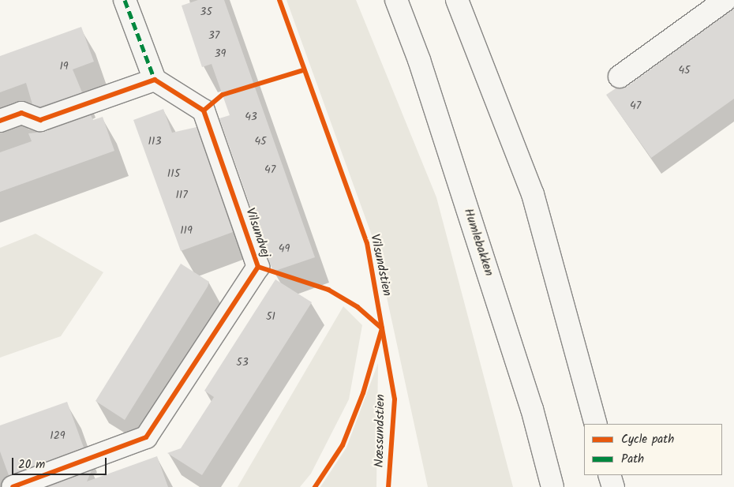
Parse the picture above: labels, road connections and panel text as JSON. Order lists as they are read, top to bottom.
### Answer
{
  "streets": {
    "street": ["Vilsundvej", "Humlebakken"],
    "cycle path": ["Vilsundstien", "Næssundstien"]
  },
  "house_numbers": [
    "35",
    "37",
    "39",
    "19",
    "45",
    "47",
    "43",
    "113",
    "45",
    "47",
    "115",
    "117",
    "119",
    "49",
    "51",
    "53",
    "129"
  ],
  "legend": ["Cycle path", "Path"],
  "scale_bar": "20 m"
}
